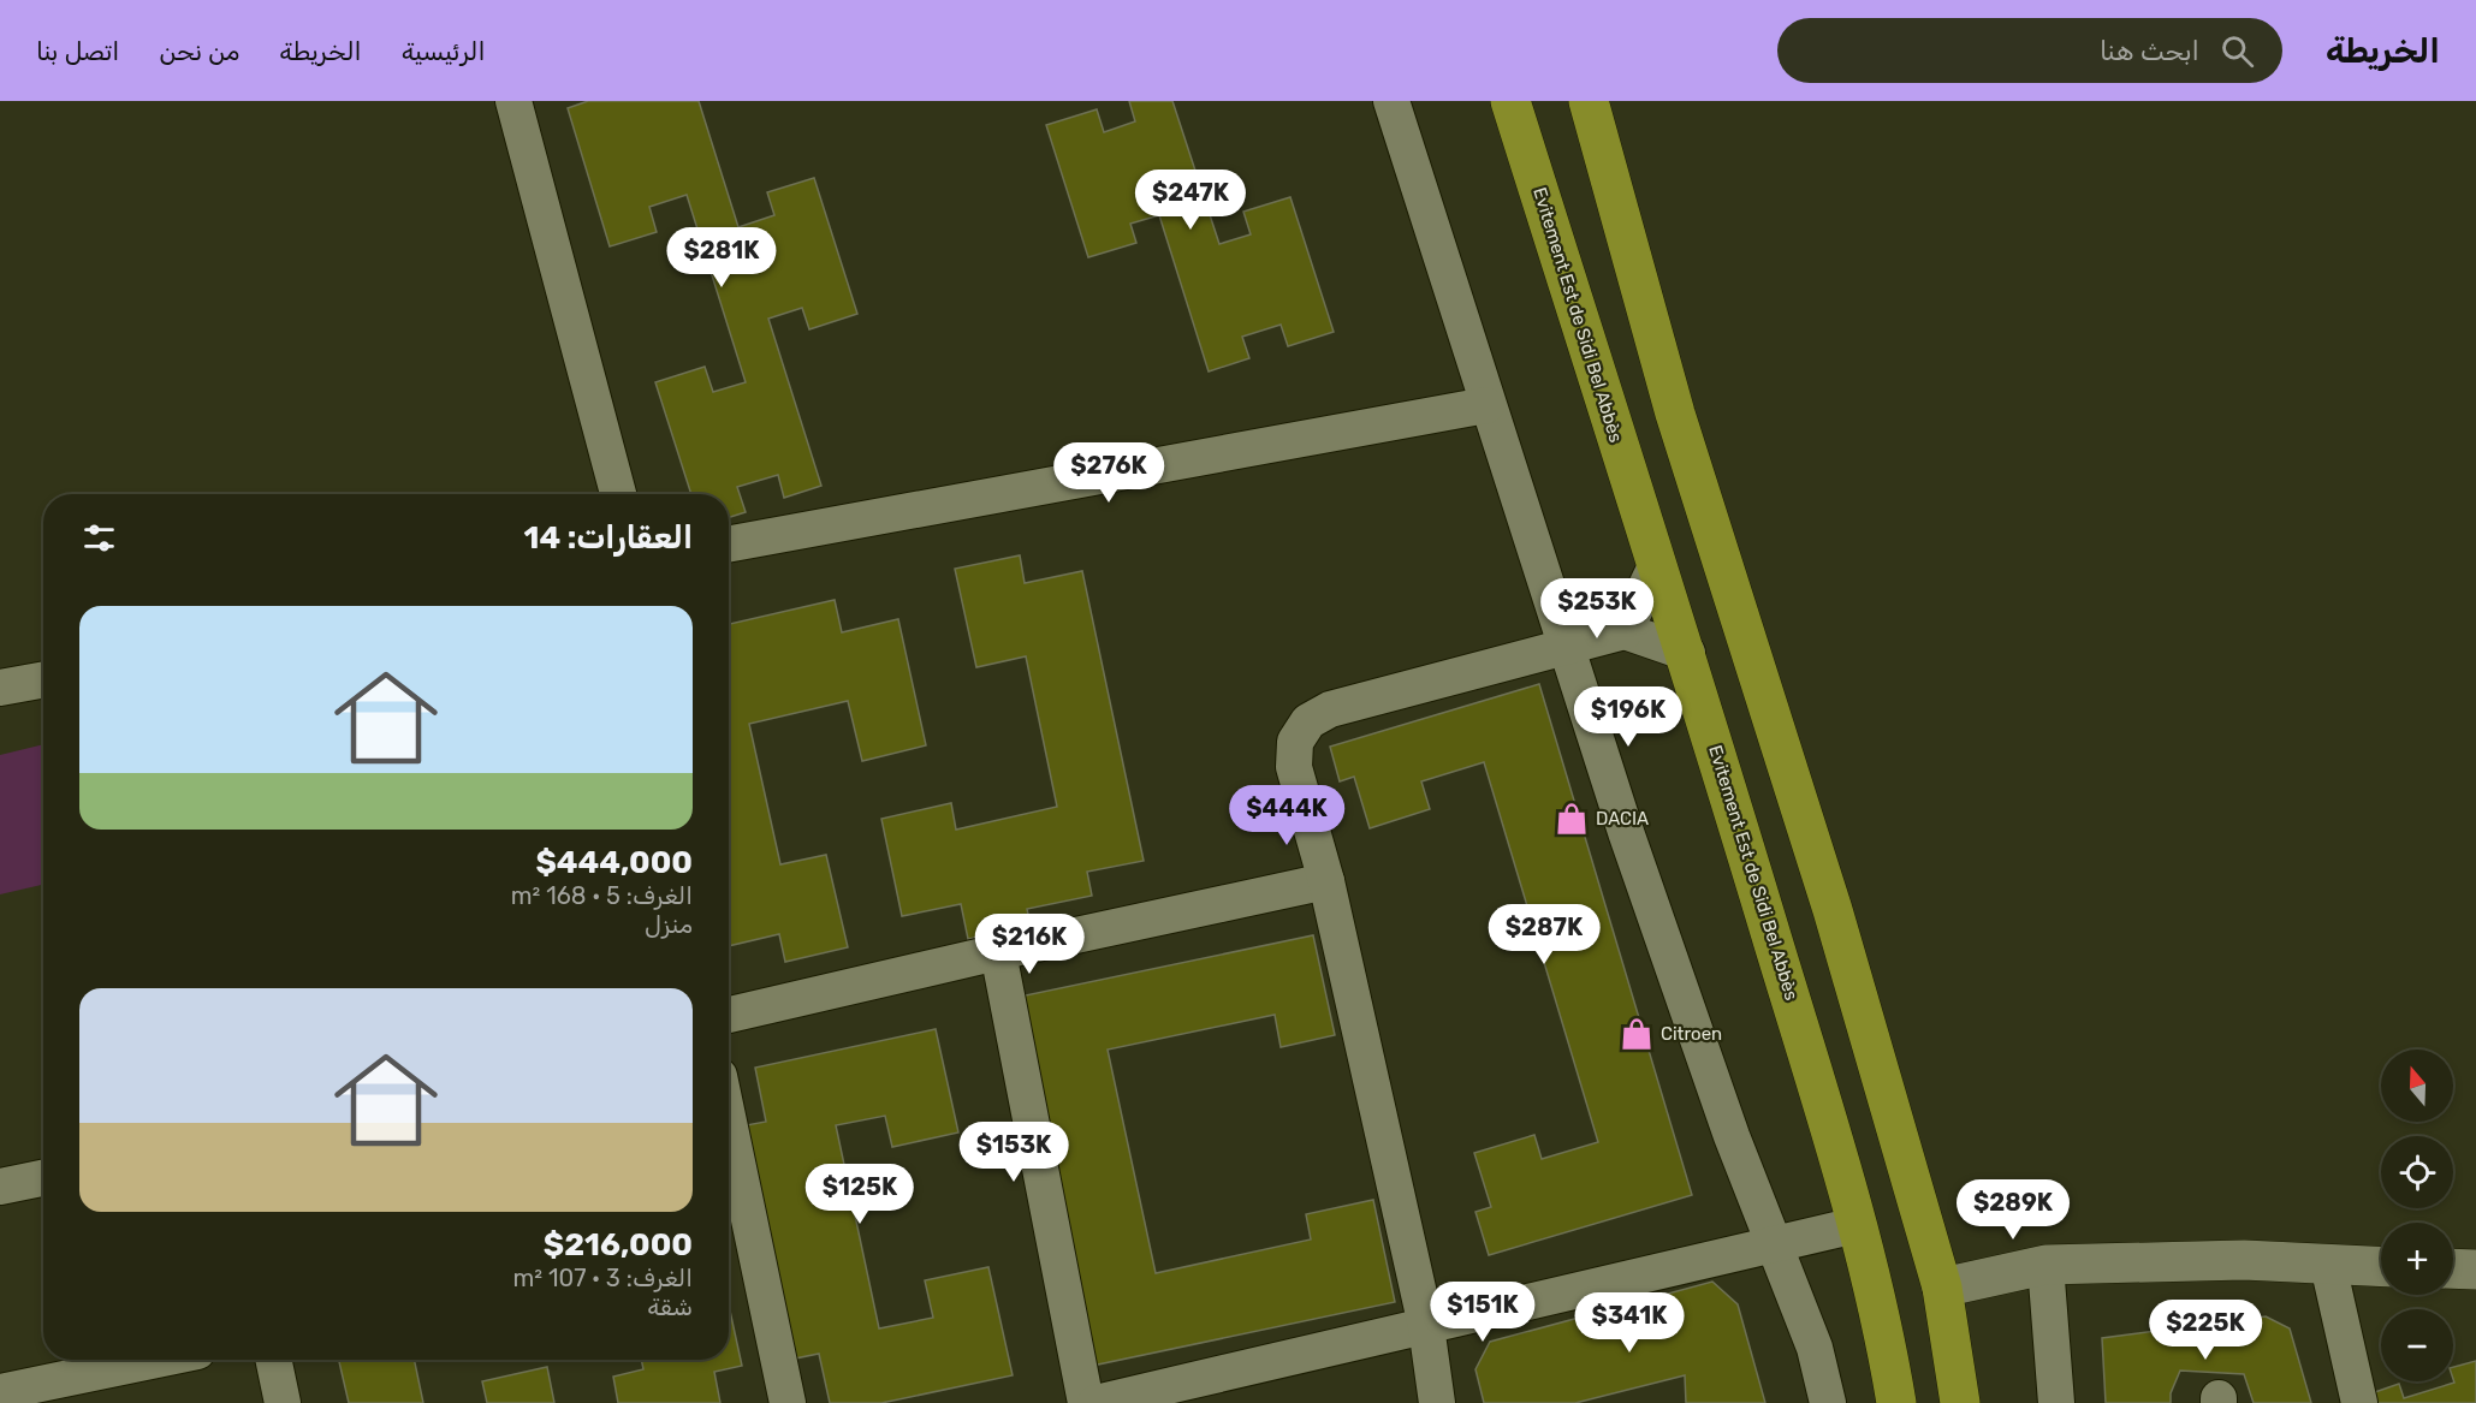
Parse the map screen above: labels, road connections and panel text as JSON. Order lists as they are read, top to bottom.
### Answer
{
  "streets": {
    "highway": ["Evitement Est de Sidi Bel Abbès"]
  },
  "places": {
    "shop": ["DACIA", "Citroen"]
  },
  "north": "top",
  "page": {
    "header": "الخريطة",
    "search": "ابحث هنا",
    "nav": [
      "الرئيسية",
      "الخريطة",
      "من نحن",
      "اتصل بنا"
    ],
    "price": [
      "$247K",
      "$281K",
      "$276K",
      "$253K",
      "$196K",
      "$444K",
      "$287K",
      "$216K",
      "$153K",
      "$125K",
      "$289K",
      "$151K",
      "$341K",
      "$225K"
    ],
    "heading": "العقارات: 14",
    "list": [
      {
        "name": "$444,000",
        "note": "الغرف: 5 · 168 m² · منزل"
      },
      {
        "name": "$216,000",
        "note": "الغرف: 3 · 107 m² · شقة"
      }
    ],
    "map_buttons": ["+", "−"]
  }
}
